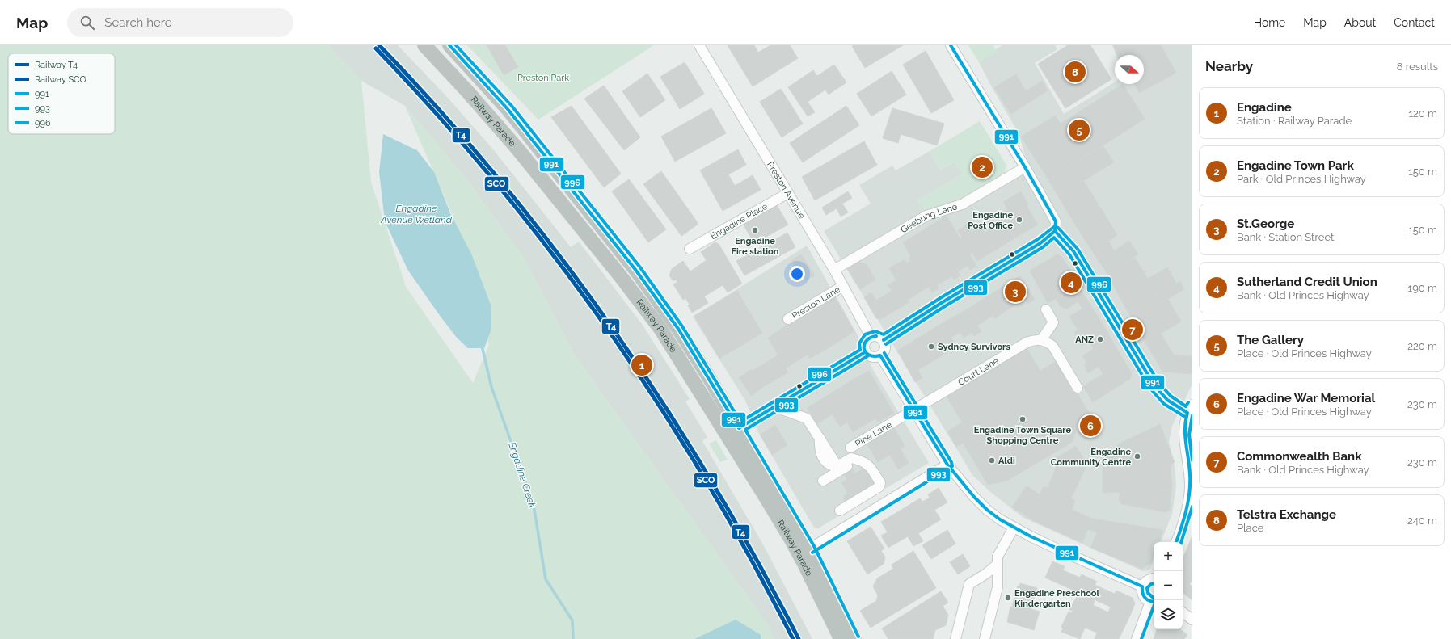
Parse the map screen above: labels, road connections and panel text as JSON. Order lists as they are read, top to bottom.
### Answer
{
  "streets": {
    "highway": ["Railway Parade"],
    "street": [
      "Preston Avenue",
      "Geebung Lane",
      "Engadine Place",
      "Preston Lane",
      "Court Lane",
      "Pine Lane"
    ]
  },
  "crossings": [
    ["Preston Avenue", "Geebung Lane"],
    ["Preston Avenue", "Engadine Place"],
    ["Preston Avenue", "Preston Lane"],
    ["Court Lane", "Pine Lane"]
  ],
  "water": ["Engadine Avenue Wetland", "Engadine Creek"],
  "parks": ["Preston Park"],
  "places": [
    "Engadine Post Office",
    "Engadine Fire station",
    "ANZ",
    "Sydney Survivors",
    "Engadine Town Square Shopping Centre",
    "Engadine Community Centre",
    "Aldi",
    "Engadine Preschool Kindergarten"
  ],
  "lines": [
    "rail line T4",
    "transit line 991",
    "transit line 996",
    "rail line SCO",
    "transit line 993"
  ],
  "legend": [
    "Railway T4",
    "Railway SCO",
    "991",
    "993",
    "996"
  ],
  "north": "right",
  "page": {
    "header": "Map",
    "search": "Search here",
    "nav": [
      "Home",
      "Map",
      "About",
      "Contact"
    ],
    "heading": ["Nearby", "8 results"],
    "pins": [
      "8",
      "5",
      "2",
      "4",
      "3",
      "7",
      "1",
      "6"
    ],
    "list": [
      {
        "mark": "1",
        "name": "Engadine",
        "note": "Station · Railway Parade",
        "value": "120 m"
      },
      {
        "mark": "2",
        "name": "Engadine Town Park",
        "note": "Park · Old Princes Highway",
        "value": "150 m"
      },
      {
        "mark": "3",
        "name": "St.George",
        "note": "Bank · Station Street",
        "value": "150 m"
      },
      {
        "mark": "4",
        "name": "Sutherland Credit Union",
        "note": "Bank · Old Princes Highway",
        "value": "190 m"
      },
      {
        "mark": "5",
        "name": "The Gallery",
        "note": "Place · Old Princes Highway",
        "value": "220 m"
      },
      {
        "mark": "6",
        "name": "Engadine War Memorial",
        "note": "Place · Old Princes Highway",
        "value": "230 m"
      },
      {
        "mark": "7",
        "name": "Commonwealth Bank",
        "note": "Bank · Old Princes Highway",
        "value": "230 m"
      },
      {
        "mark": "8",
        "name": "Telstra Exchange",
        "note": "Place",
        "value": "240 m"
      }
    ],
    "map_buttons": ["+", "−"]
  }
}
